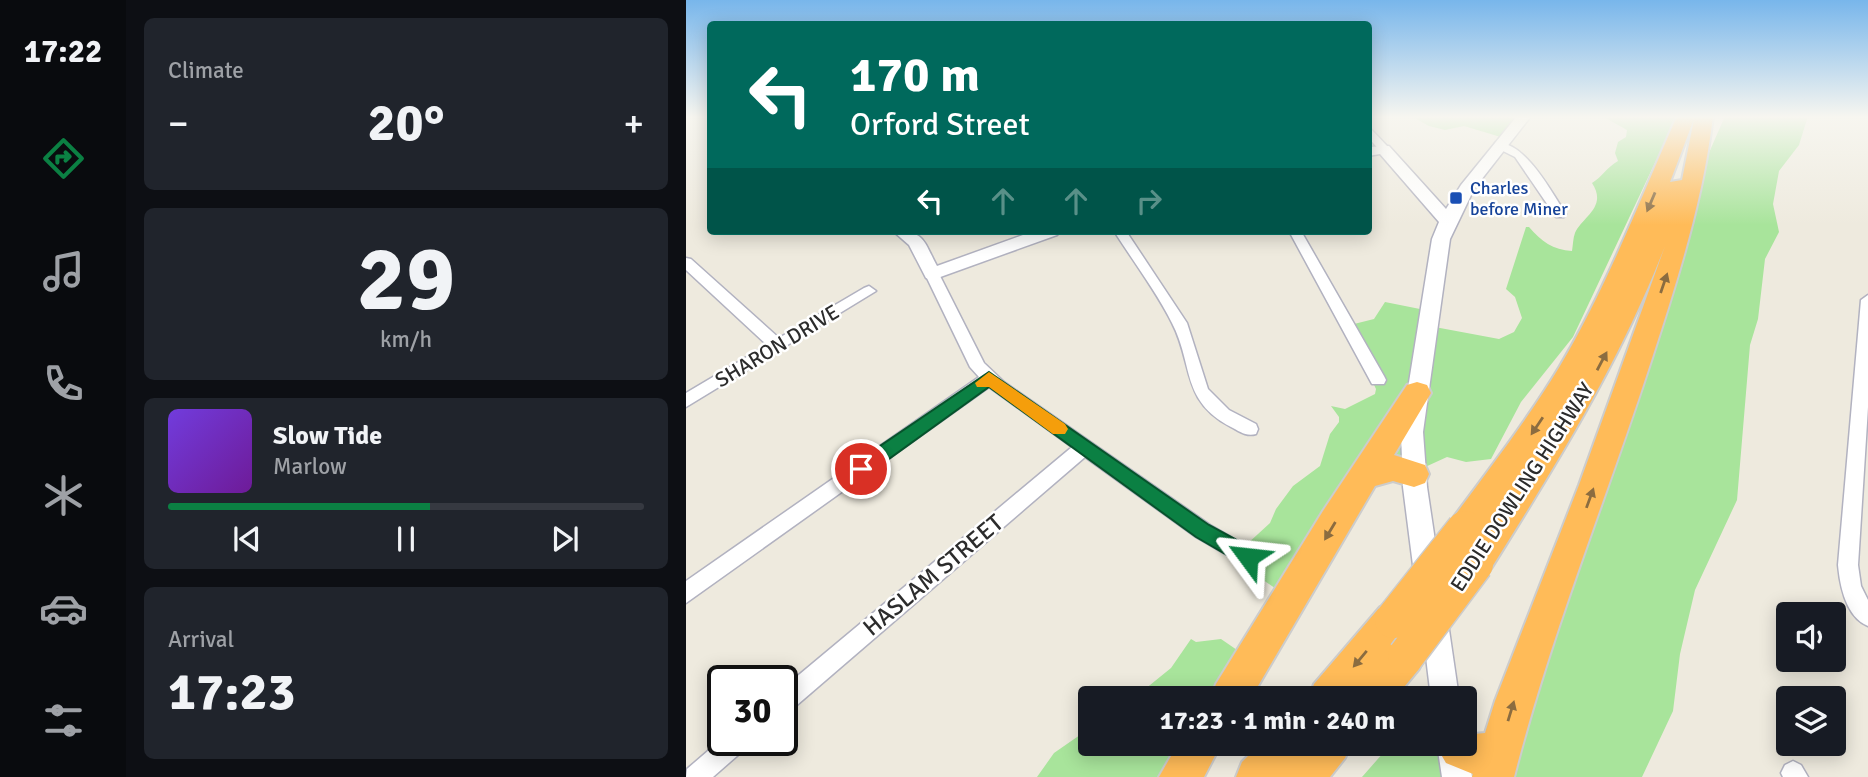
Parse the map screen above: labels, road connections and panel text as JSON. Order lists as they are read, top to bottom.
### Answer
{
  "streets": {
    "highway": ["EDDIE DOWLING HIGHWAY"],
    "street": ["SHARON DRIVE", "HASLAM STREET"]
  },
  "places": {
    "transit": ["Charles before Miner"]
  },
  "page": {
    "tabs": "17:22",
    "tile": [
      "Climate",
      ["29", "km/h"],
      ["Arrival", "17:23"]
    ],
    "turn": ["170 m", "Orford Street"],
    "heat": ["−", "20°", "+"],
    "song": ["Slow Tide", "Marlow"],
    "limit": "30",
    "trip": "17:23 · 1 min · 240 m"
  }
}
